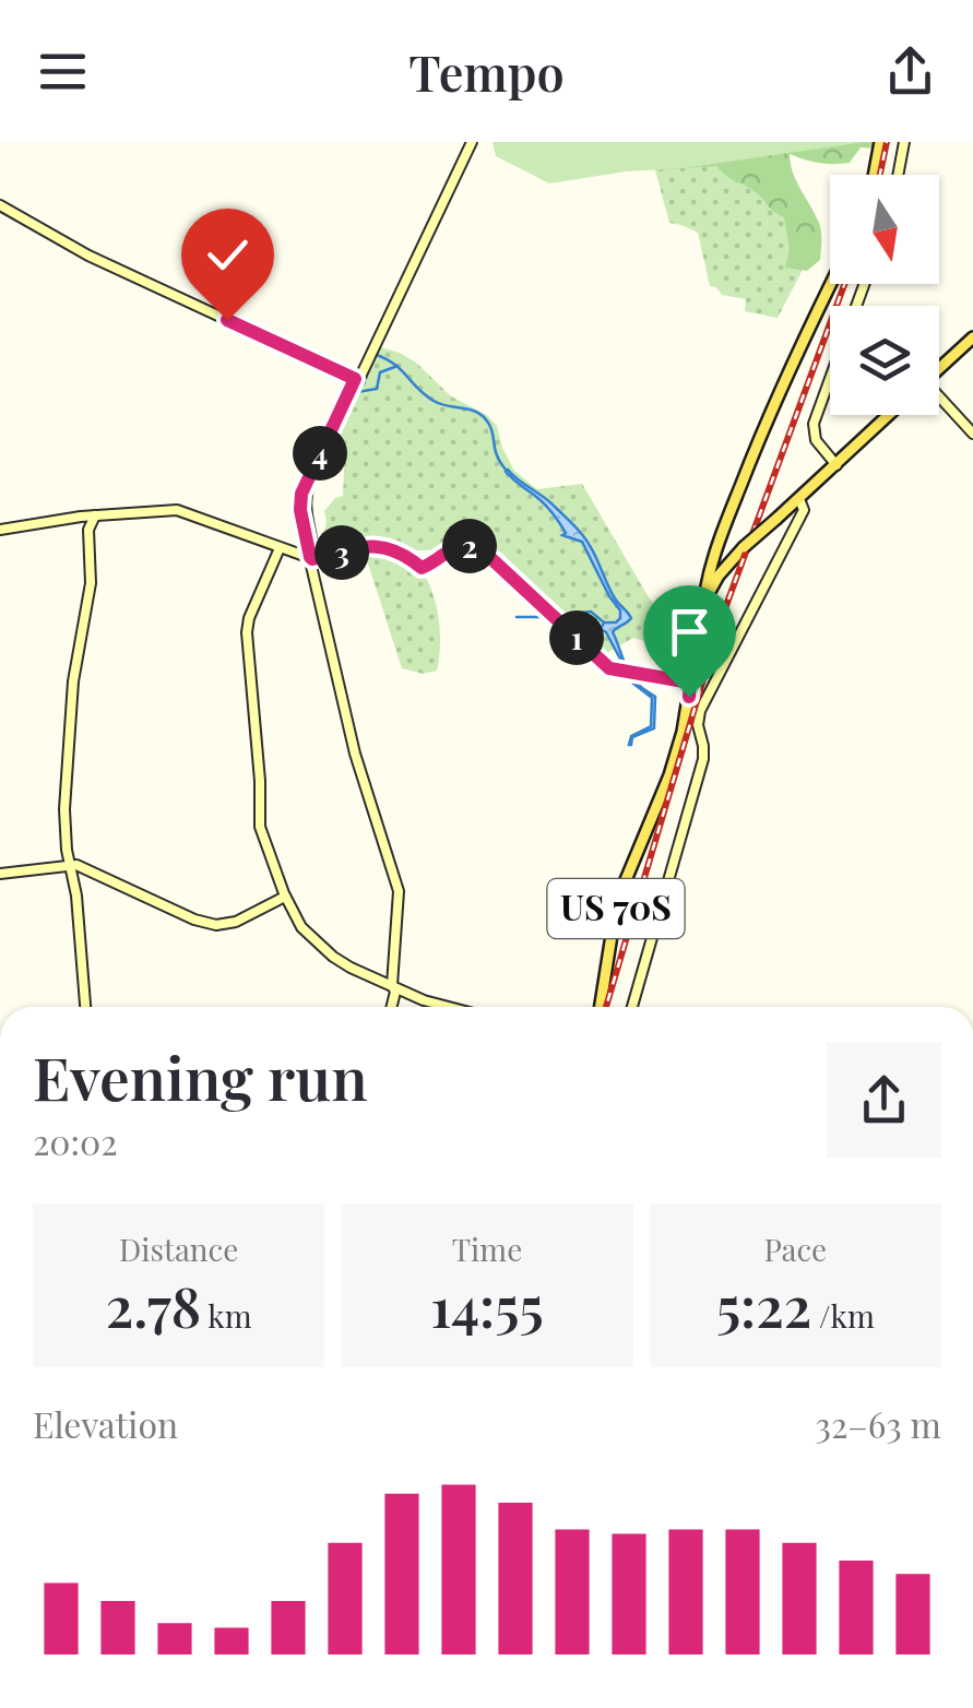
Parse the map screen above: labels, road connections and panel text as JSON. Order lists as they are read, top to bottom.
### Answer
{
  "streets": {
    "main road": ["US 70S"]
  },
  "north": "bottom",
  "page": {
    "header": "Tempo",
    "pins": [
      "4",
      "2",
      "3",
      "1"
    ],
    "heading": ["Evening run", "20:02"],
    "stats": [
      ["Distance", "2.78 km"],
      ["Time", "14:55"],
      ["Pace", "5:22 /km"]
    ],
    "chart": ["Elevation", "32–63 m"]
  }
}
